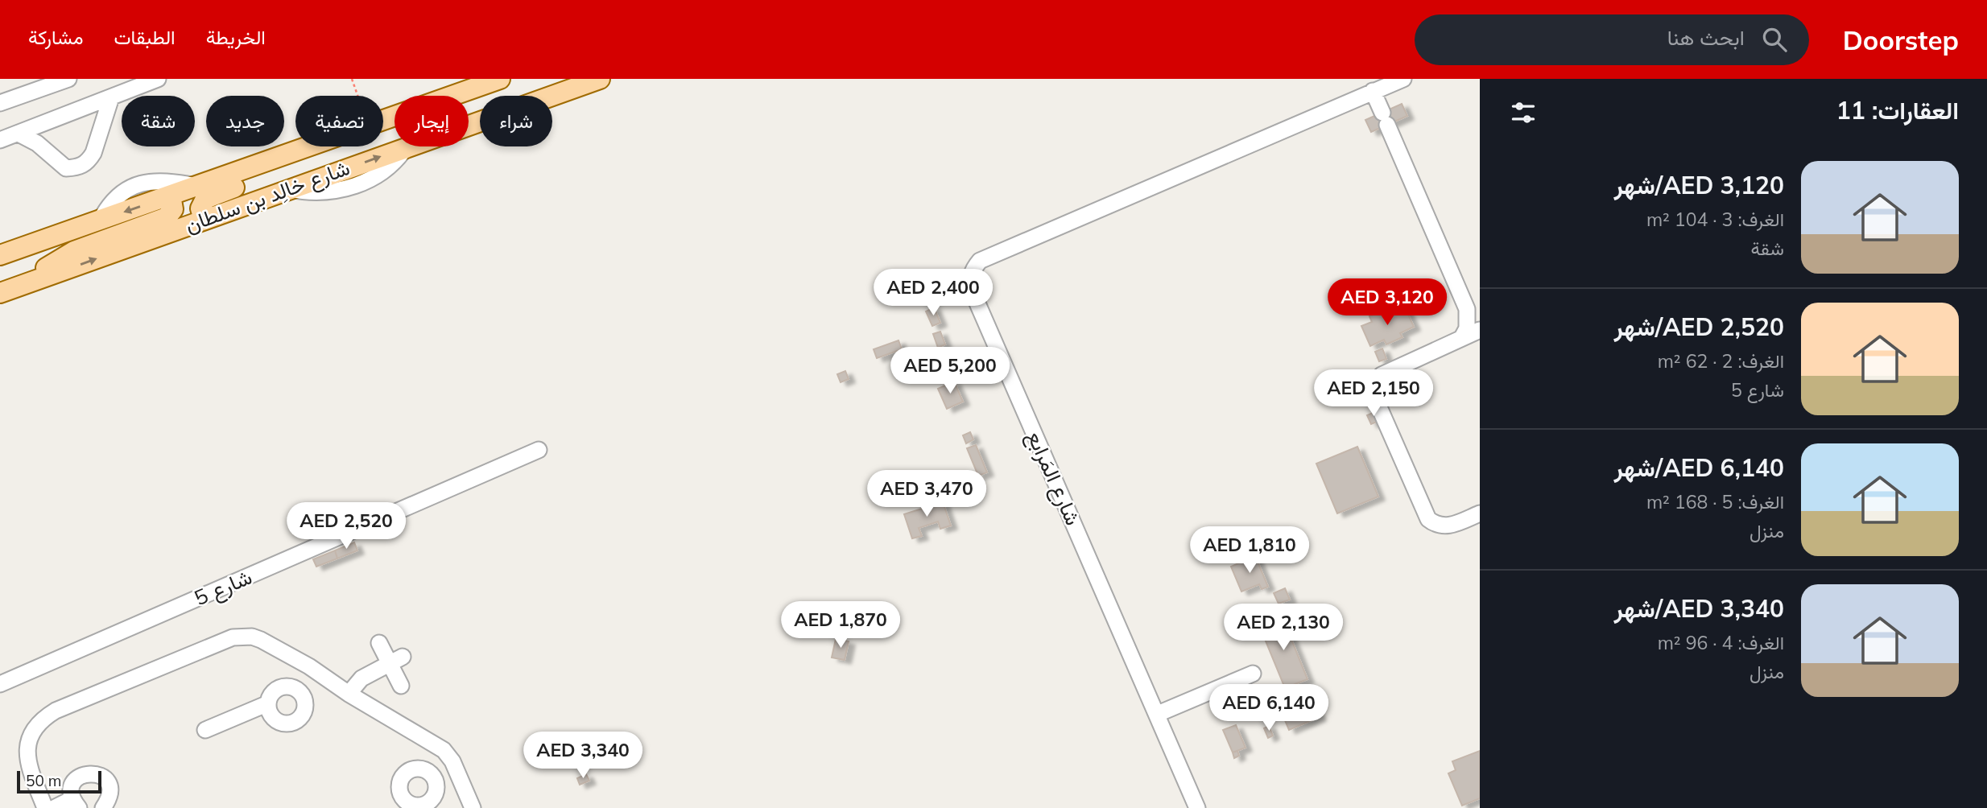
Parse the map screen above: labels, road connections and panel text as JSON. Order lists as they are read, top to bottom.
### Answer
{
  "streets": {
    "main road": ["شارع خالِد بن سلطان"],
    "street": ["شارع المَرابع", "شارع 5"]
  },
  "scale_bar": "50 m",
  "page": {
    "header": "Doorstep",
    "search": "ابحث هنا",
    "nav": ["الخريطة", "الطبقات", "مشاركة"],
    "heading": "العقارات: 11",
    "chip": [
      "شراء",
      "إيجار",
      "تصفية",
      "جديد",
      "شقة"
    ],
    "list": [
      {
        "name": "AED 3,120/شهر",
        "note": "الغرف: 3 · 104 m² · شقة"
      },
      {
        "name": "AED 2,520/شهر",
        "note": "الغرف: 2 · 62 m² · شارع 5"
      },
      {
        "name": "AED 6,140/شهر",
        "note": "الغرف: 5 · 168 m² · منزل"
      },
      {
        "name": "AED 3,340/شهر",
        "note": "الغرف: 4 · 96 m² · منزل"
      }
    ],
    "price": [
      "AED 2,400",
      "AED 3,120",
      "AED 5,200",
      "AED 2,150",
      "AED 3,470",
      "AED 2,520",
      "AED 1,810",
      "AED 1,870",
      "AED 2,130",
      "AED 6,140",
      "AED 3,340"
    ],
    "scale": "50 m"
  }
}
